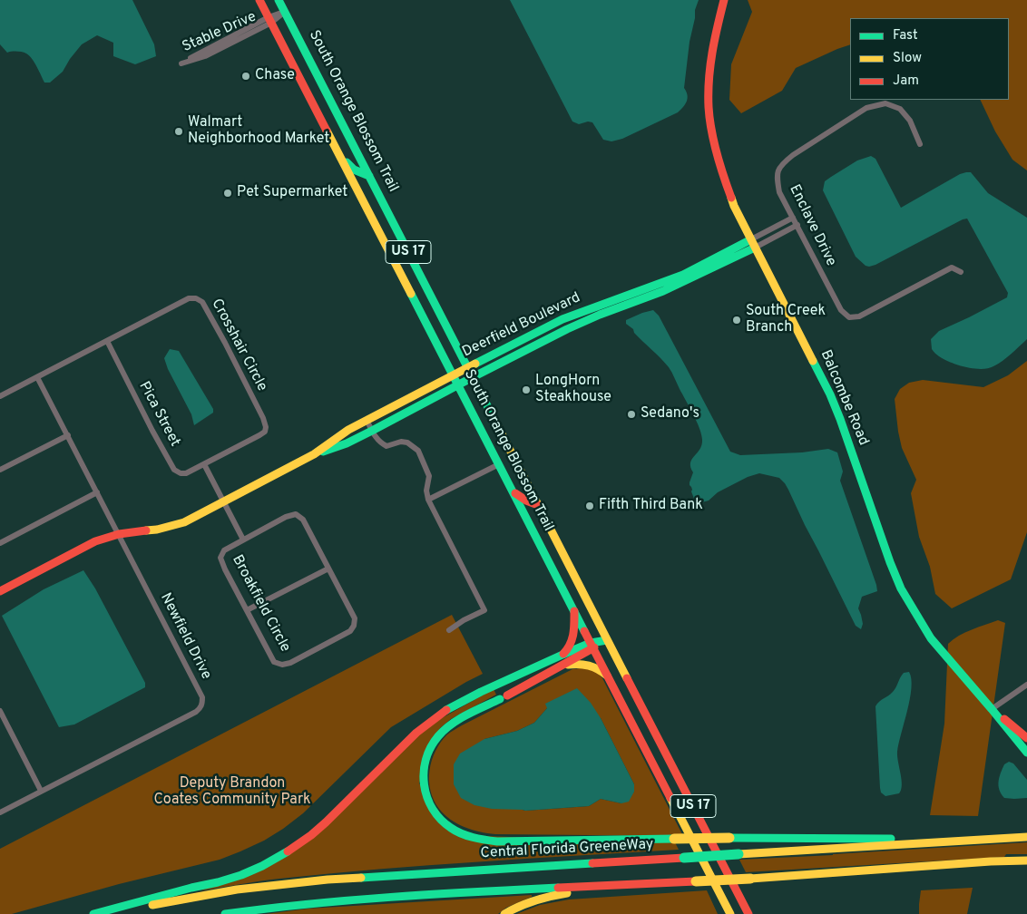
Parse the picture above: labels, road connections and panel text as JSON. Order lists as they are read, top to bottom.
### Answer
{
  "streets": {
    "main road": [
      "South Orange Blossom Trail",
      "US 17",
      "Deerfield Boulevard",
      "Balcombe Road",
      "Central Florida GreeneWay"
    ],
    "street": [
      "Stable Drive",
      "Enclave Drive",
      "Crosshair Circle",
      "Pica Street",
      "Broakfield Circle",
      "Newfield Drive"
    ]
  },
  "crossings": [
    ["Stable Drive", "South Orange Blossom Trail"],
    ["South Orange Blossom Trail", "Deerfield Boulevard"],
    ["Deerfield Boulevard", "Balcombe Road"],
    ["Deerfield Boulevard", "Broakfield Circle"],
    ["Deerfield Boulevard", "Newfield Drive"],
    ["Crosshair Circle", "Pica Street"],
    ["Crosshair Circle", "Newfield Drive"]
  ],
  "parks": ["Deputy Brandon Coates Community Park"],
  "places": [
    "Chase",
    "Walmart Neighborhood Market",
    "Pet Supermarket",
    "South Creek Branch",
    "LongHorn Steakhouse",
    "Sedano's",
    "Fifth Third Bank"
  ],
  "legend": ["Fast", "Slow", "Jam"]
}
